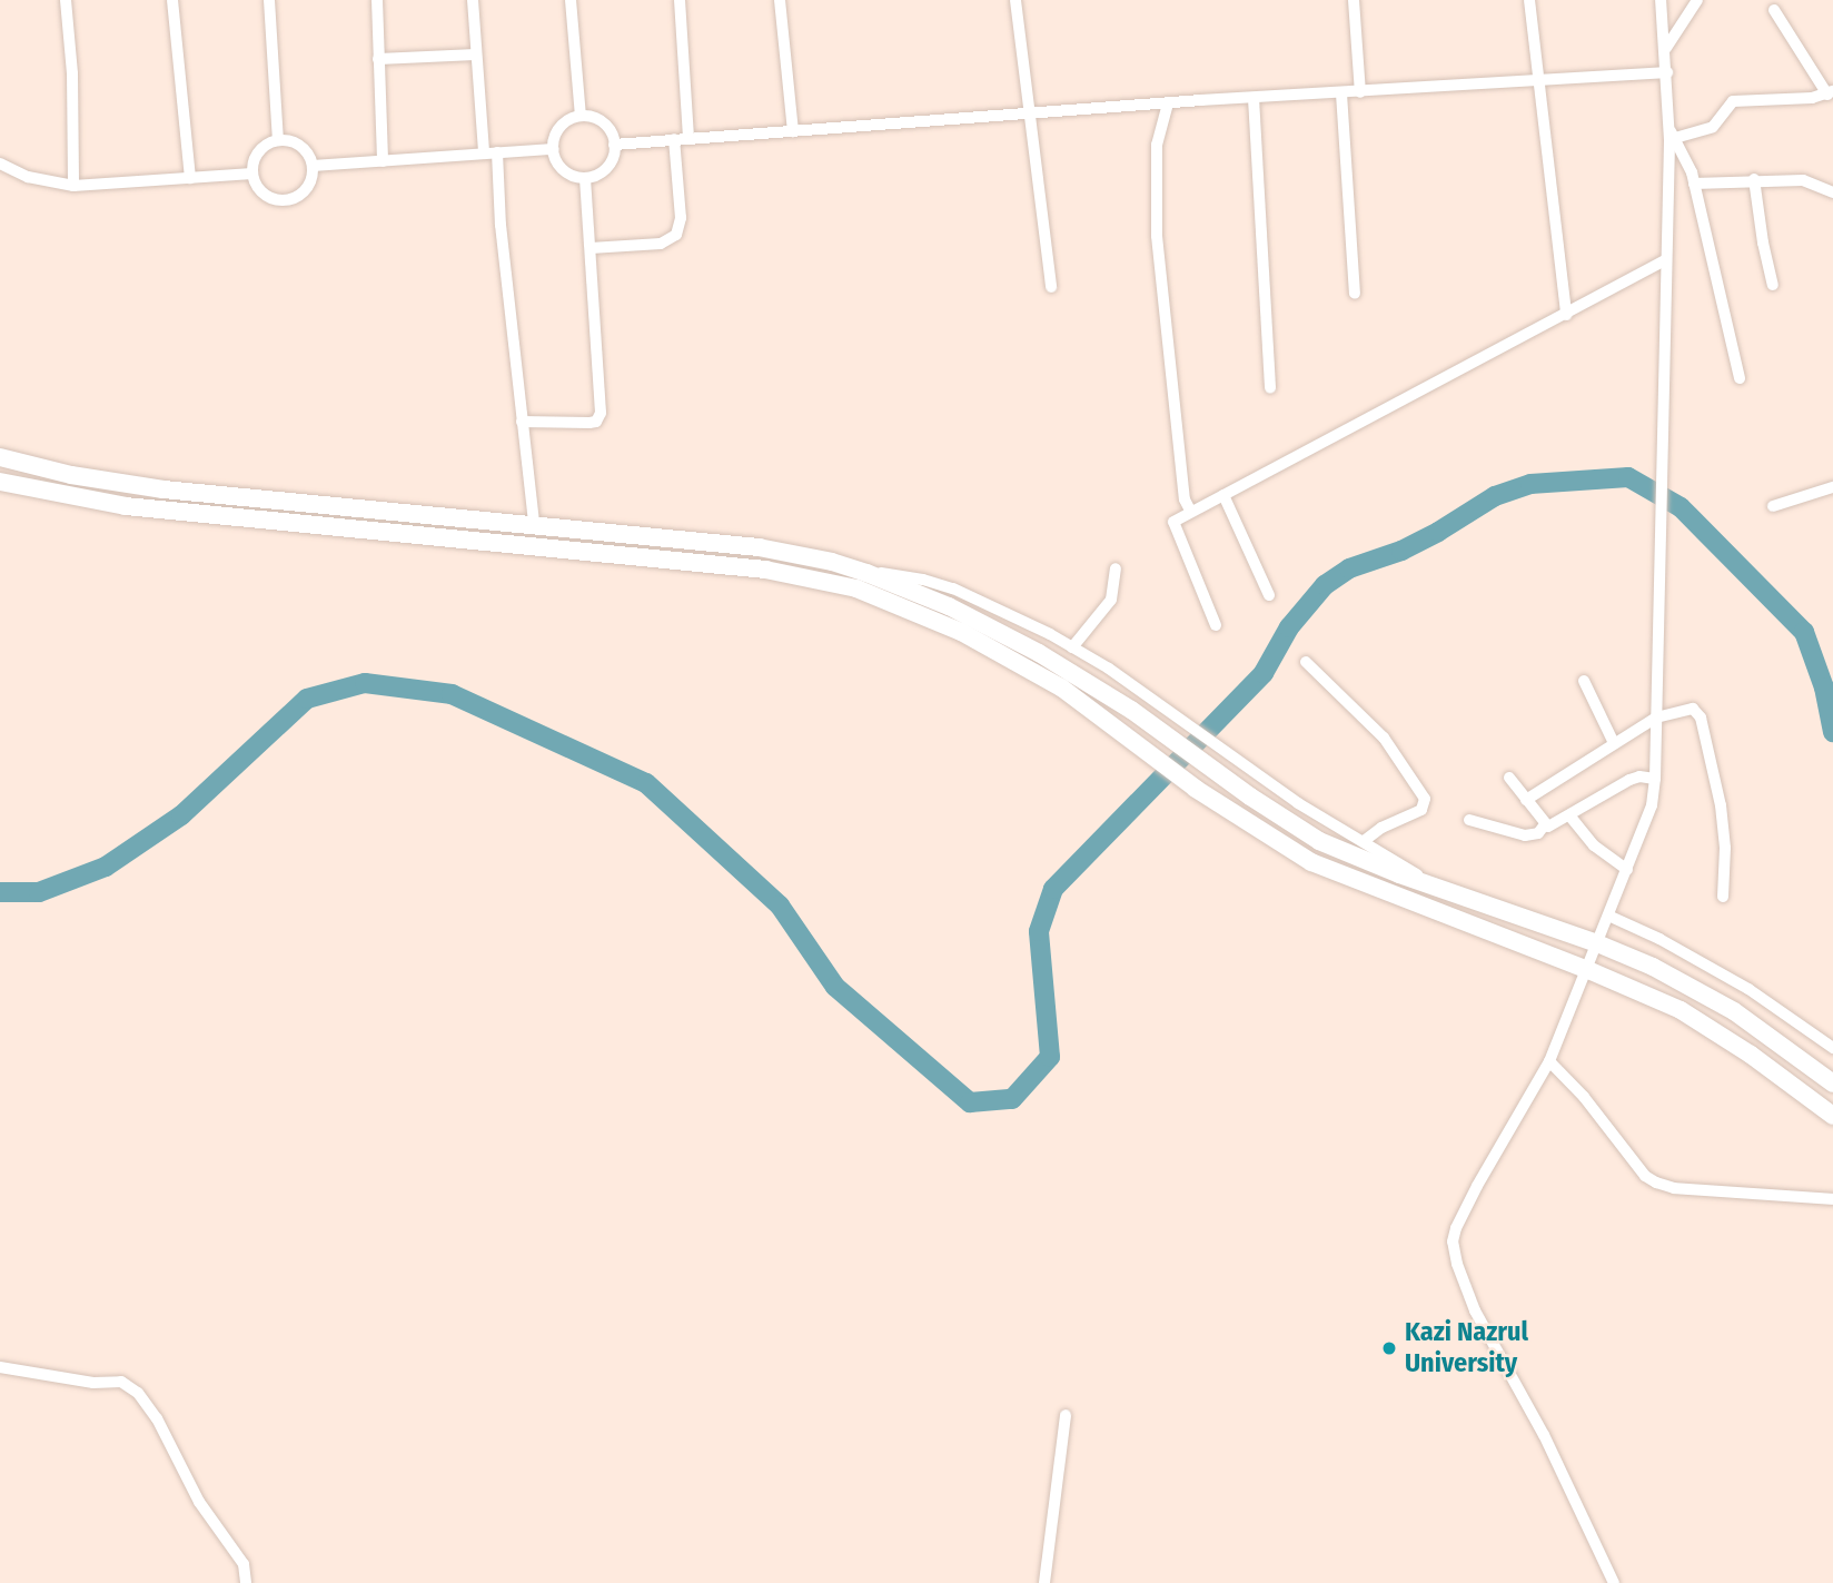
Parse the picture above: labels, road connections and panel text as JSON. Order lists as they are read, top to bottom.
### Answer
{
  "places": ["Kazi Nazrul University"]
}
